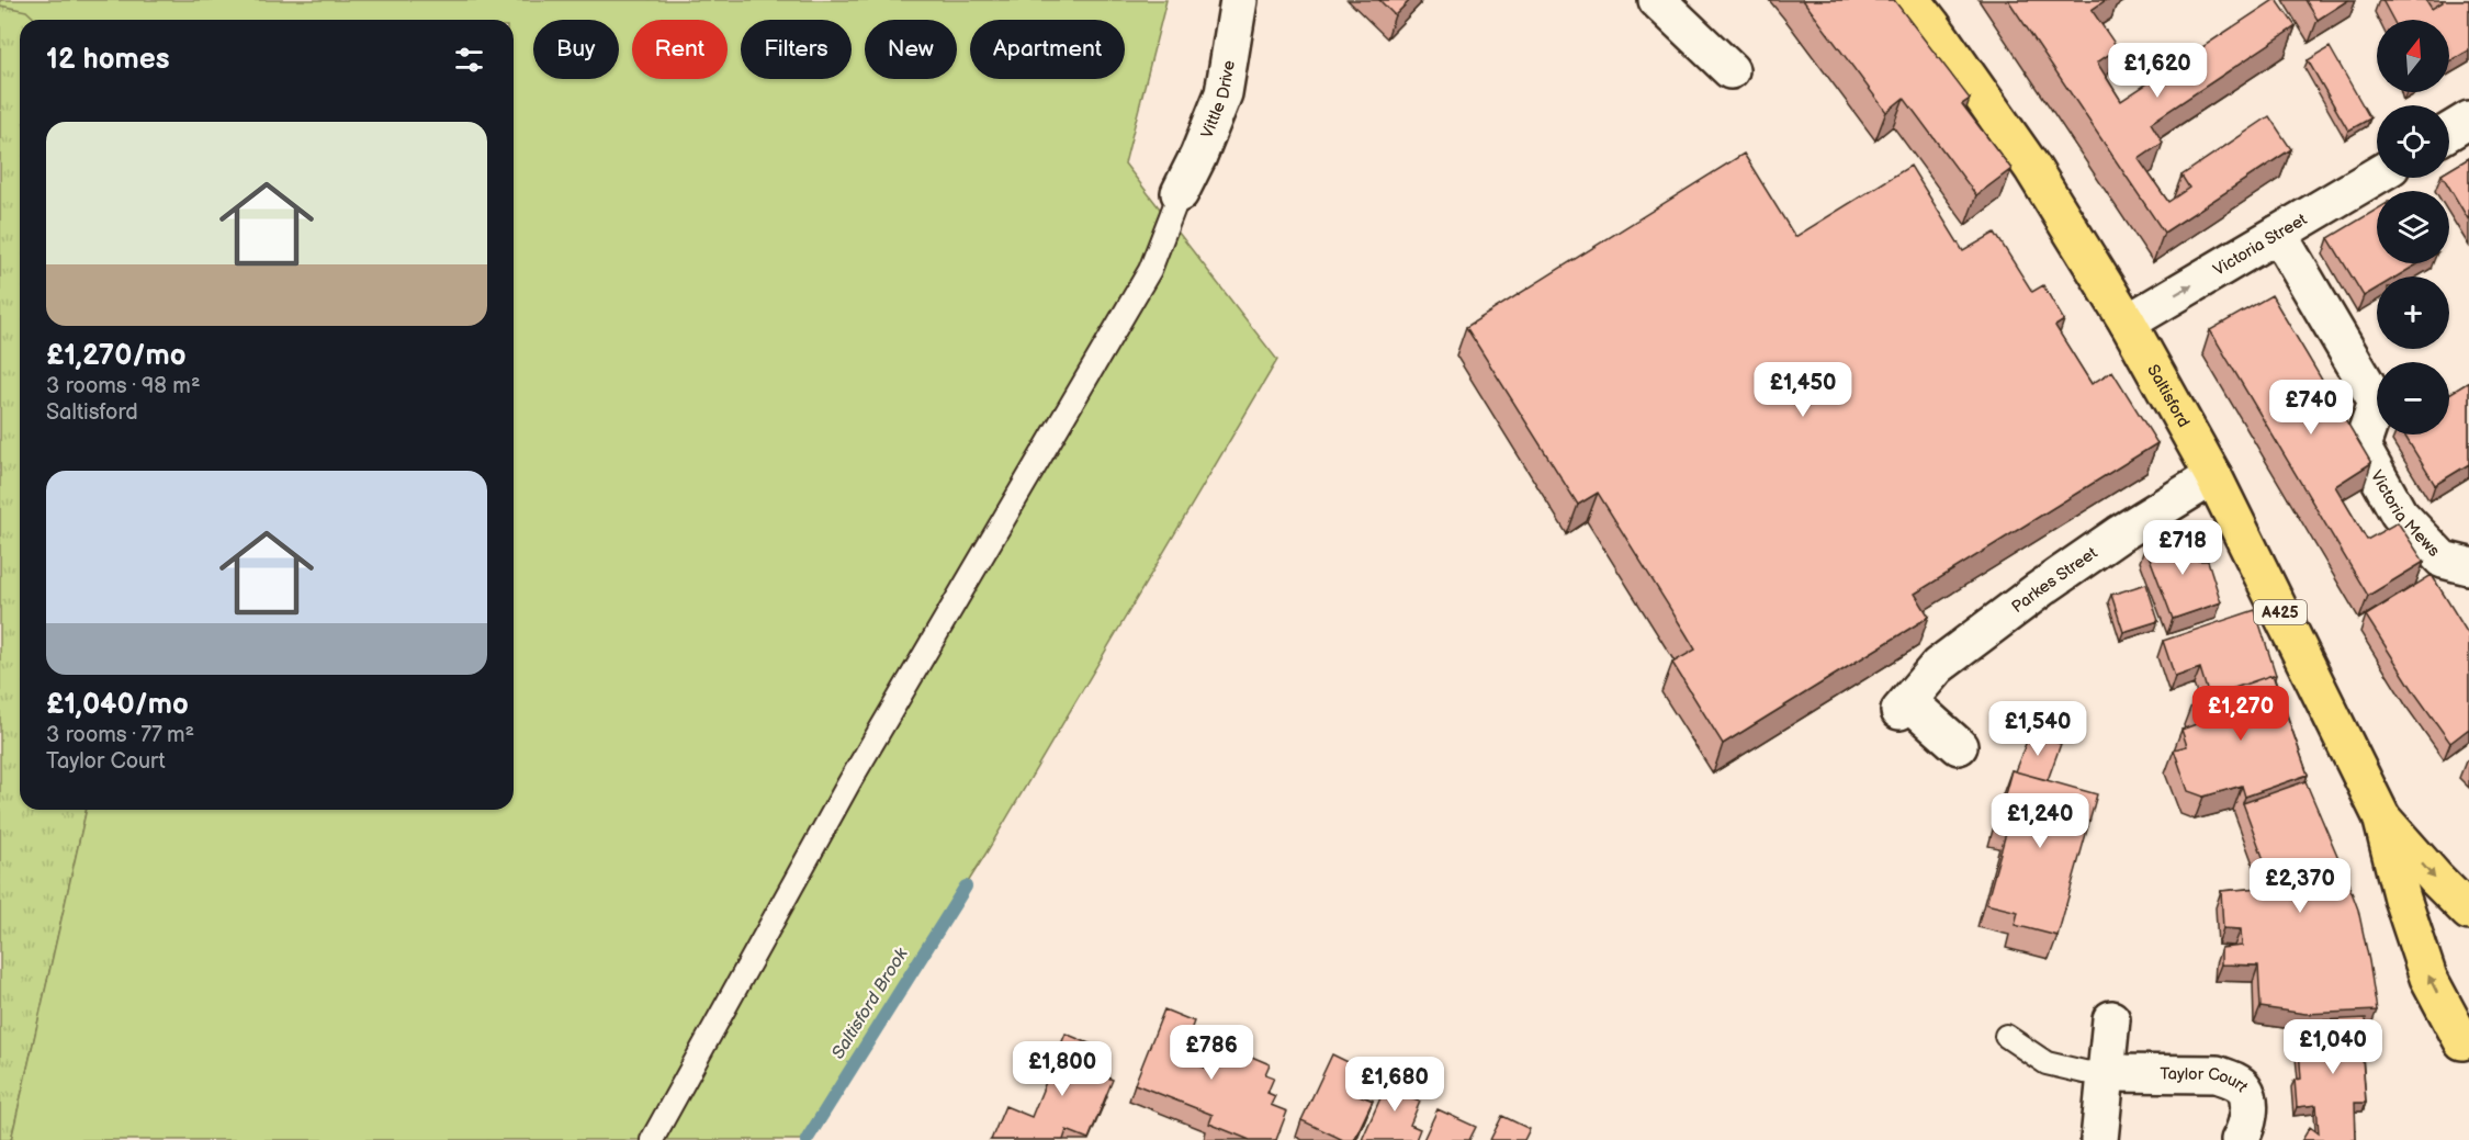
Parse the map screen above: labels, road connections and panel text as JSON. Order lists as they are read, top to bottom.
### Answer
{
  "streets": {
    "main road": ["Saltisford", "A425"],
    "street": [
      "Vittle Drive",
      "Victoria Street",
      "Victoria Mews",
      "Parkes Street",
      "Taylor Court"
    ]
  },
  "crossings": [
    ["Victoria Street", "Saltisford"],
    ["Victoria Street", "Victoria Mews"],
    ["Saltisford", "Parkes Street"],
    ["Saltisford", "A425"]
  ],
  "one_way": ["Victoria Street"],
  "water": ["Saltisford Brook"],
  "north": "top",
  "page": {
    "map_buttons": ["+", "−"],
    "chip": [
      "Buy",
      "Rent",
      "Filters",
      "New",
      "Apartment"
    ],
    "heading": "12 homes",
    "price": [
      "£1,620",
      "£1,450",
      "£740",
      "£718",
      "£1,270",
      "£1,540",
      "£1,240",
      "£2,370",
      "£1,040",
      "£786",
      "£1,800",
      "£1,680"
    ],
    "list": [
      {
        "name": "£1,270/mo",
        "note": "3 rooms · 98 m² · Saltisford"
      },
      {
        "name": "£1,040/mo",
        "note": "3 rooms · 77 m² · Taylor Court"
      }
    ]
  }
}
